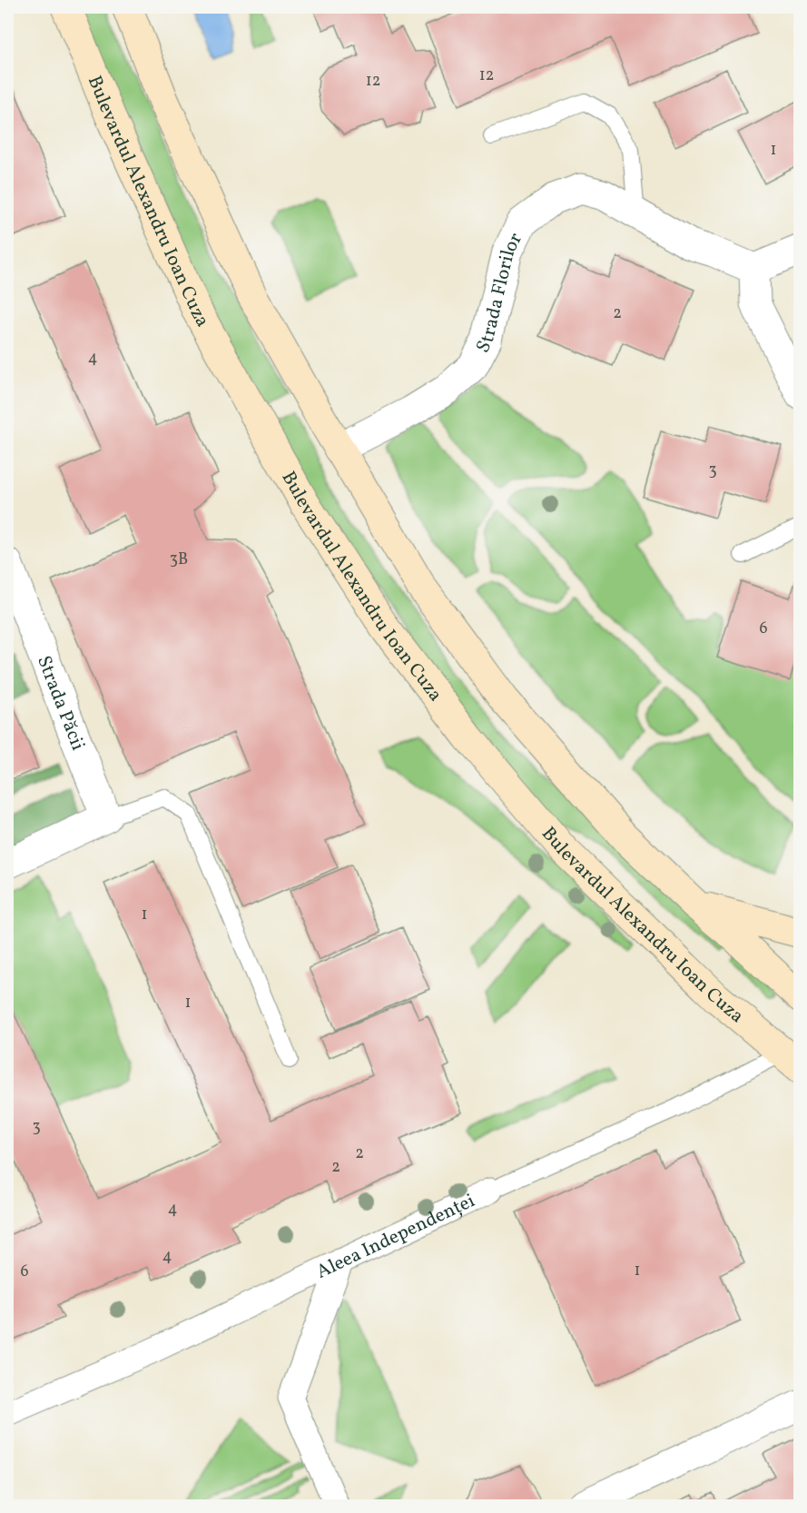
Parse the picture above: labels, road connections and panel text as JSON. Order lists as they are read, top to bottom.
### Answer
{
  "streets": {
    "main road": ["Bulevardul Alexandru Ioan Cuza"],
    "street": ["Strada Florilor", "Strada Păcii", "Aleea Independenței"]
  },
  "crossings": [
    ["Bulevardul Alexandru Ioan Cuza", "Aleea Independenței"]
  ],
  "house_numbers": [
    "12",
    "12",
    "1",
    "2",
    "4",
    "3",
    "3B",
    "6",
    "1",
    "1",
    "3",
    "2",
    "2",
    "4",
    "4",
    "1",
    "6"
  ]
}
